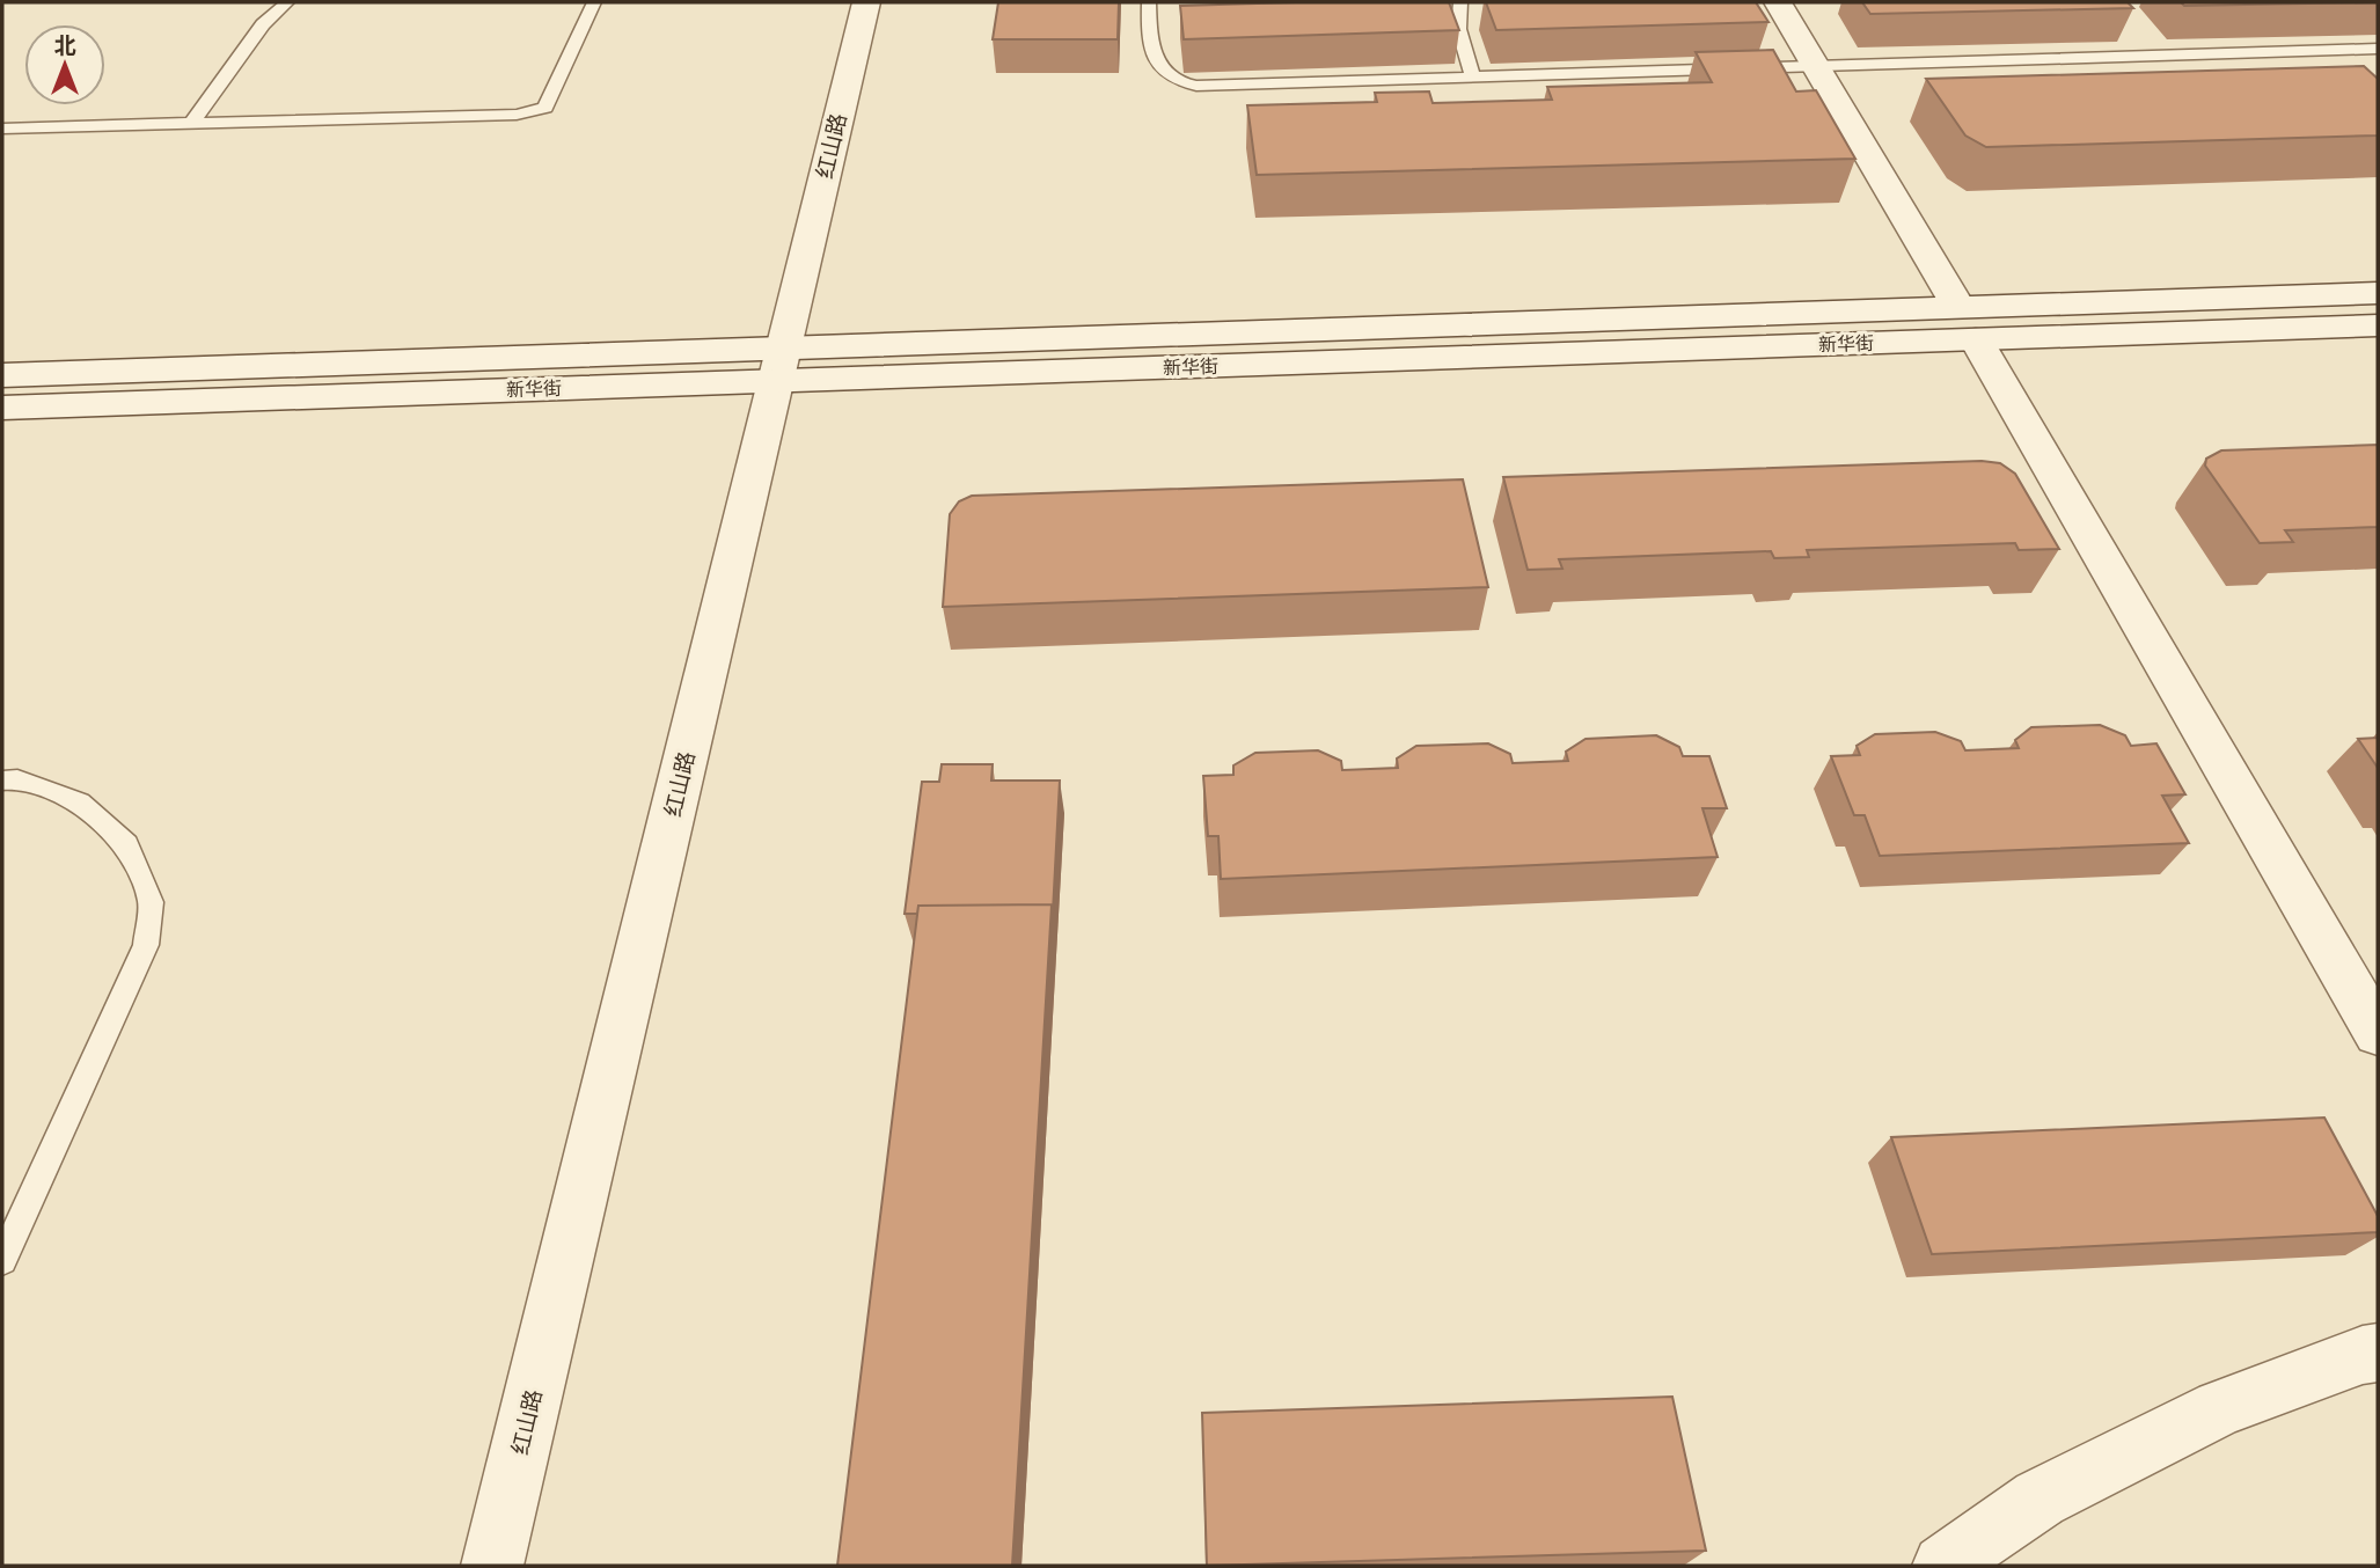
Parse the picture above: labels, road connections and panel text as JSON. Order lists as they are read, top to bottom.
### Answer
{
  "streets": {
    "main road": ["红山路", "新华街"]
  },
  "crossings": [
    ["红山路", "新华街"]
  ],
  "north": "top"
}
